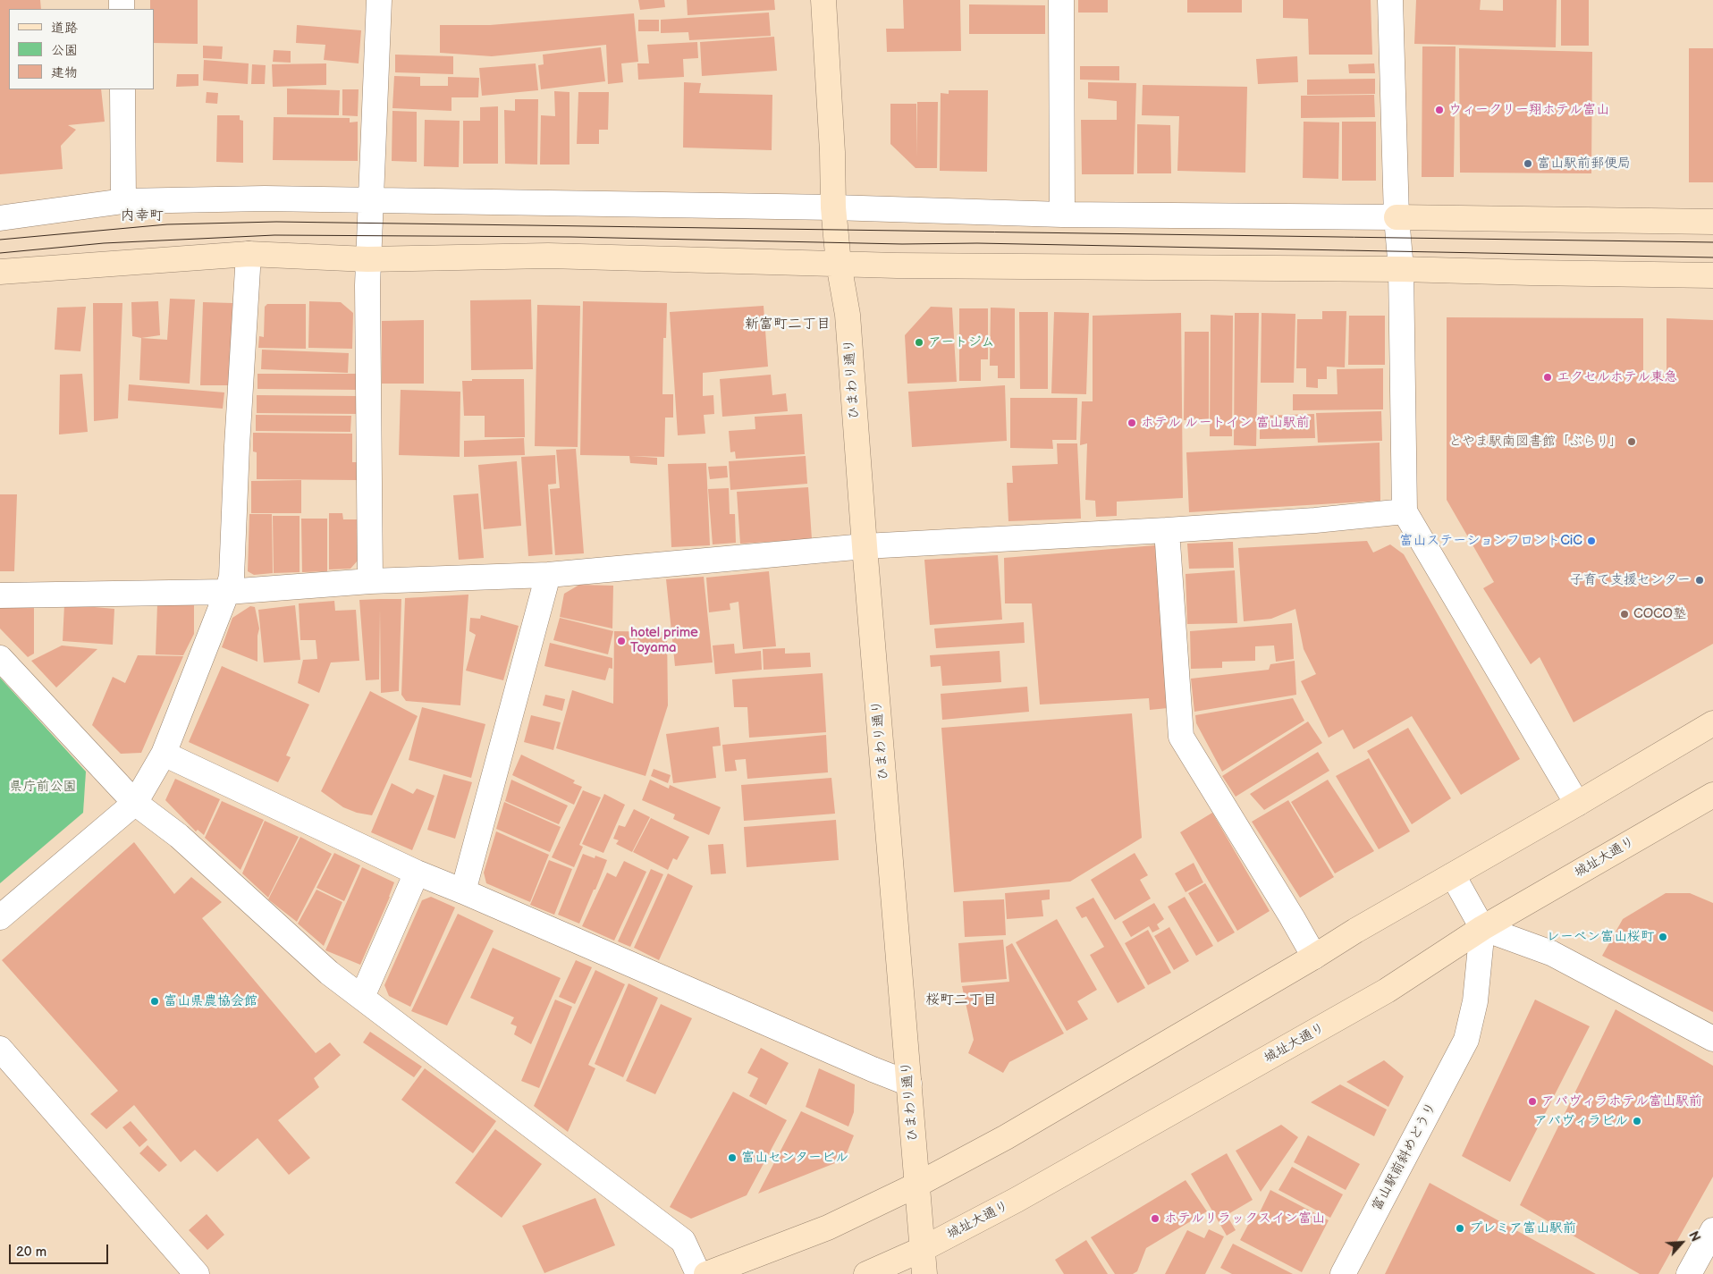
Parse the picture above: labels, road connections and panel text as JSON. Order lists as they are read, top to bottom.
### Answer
{
  "streets": {
    "street": ["ひまわり通り", "城址大通り", "富山駅前斜めどうり"]
  },
  "crossings": [
    ["ひまわり通り", "城址大通り"],
    ["城址大通り", "富山駅前斜めどうり"]
  ],
  "districts": ["内幸町", "新富町二丁目", "桜町二丁目"],
  "parks": ["県庁前公園"],
  "places": [
    "ウィークリー翔ホテル富山",
    "富山駅前郵便局",
    "アートジム",
    "エクセルホテル東急",
    "ホテル ルートイン 富山駅前",
    "とやま駅南図書館「ぶらり」",
    "富山ステーションフロントCiC",
    "子育て支援センター",
    "COCO塾",
    "hotel prime Toyama",
    "レーベン富山桜町",
    "富山県農協会館",
    "アパヴィラホテル富山駅前",
    "アパヴィラビル",
    "富山センタービル",
    "ホテルリラックスイン富山",
    "プレミア富山駅前"
  ],
  "legend": ["道路", "公園", "建物"],
  "scale_bar": "20 m",
  "north": "top right"
}
